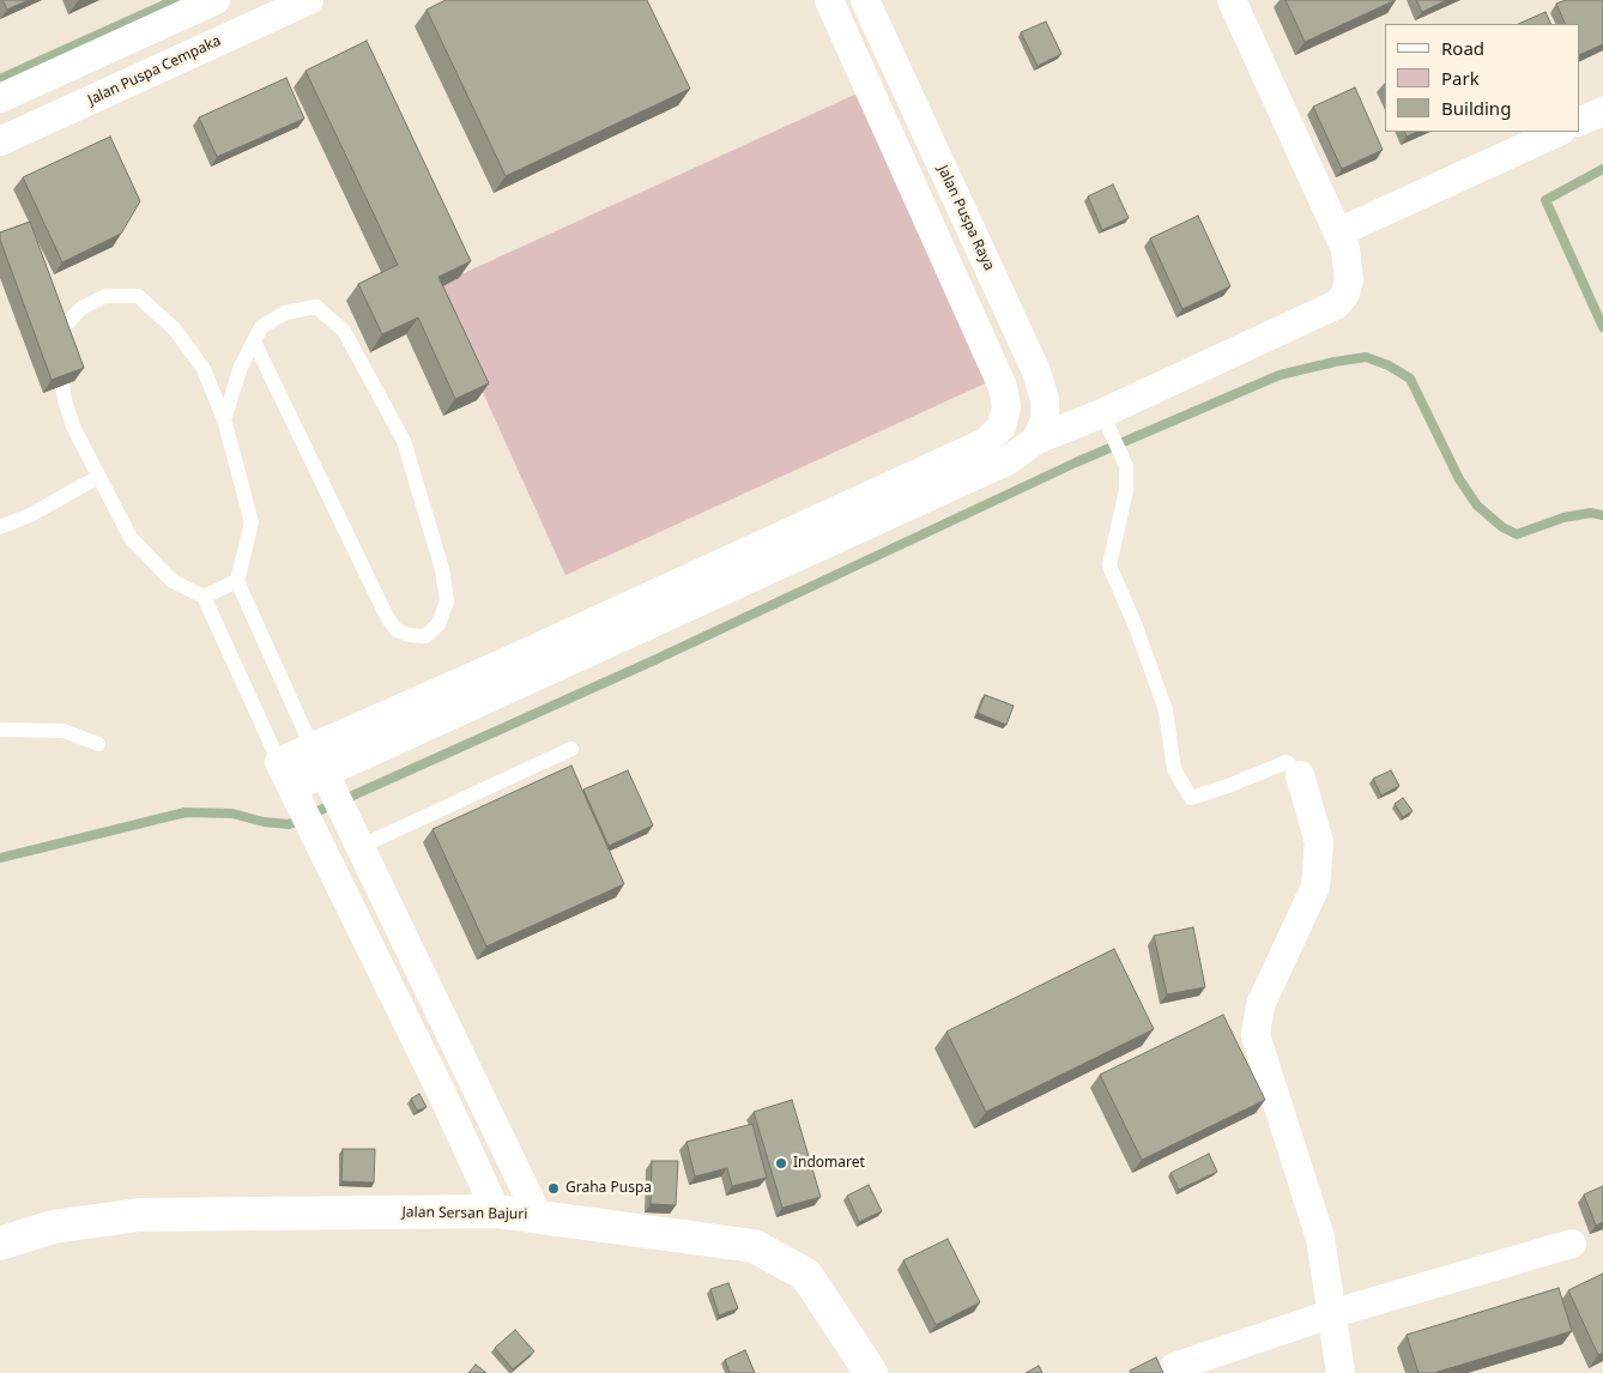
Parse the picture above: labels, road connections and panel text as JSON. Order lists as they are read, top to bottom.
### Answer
{
  "streets": {
    "main road": ["Jalan Sersan Bajuri"],
    "street": ["Jalan Puspa Cempaka", "Jalan Puspa Raya"]
  },
  "places": ["Indomaret", "Graha Puspa"],
  "legend": ["Road", "Park", "Building"]
}
